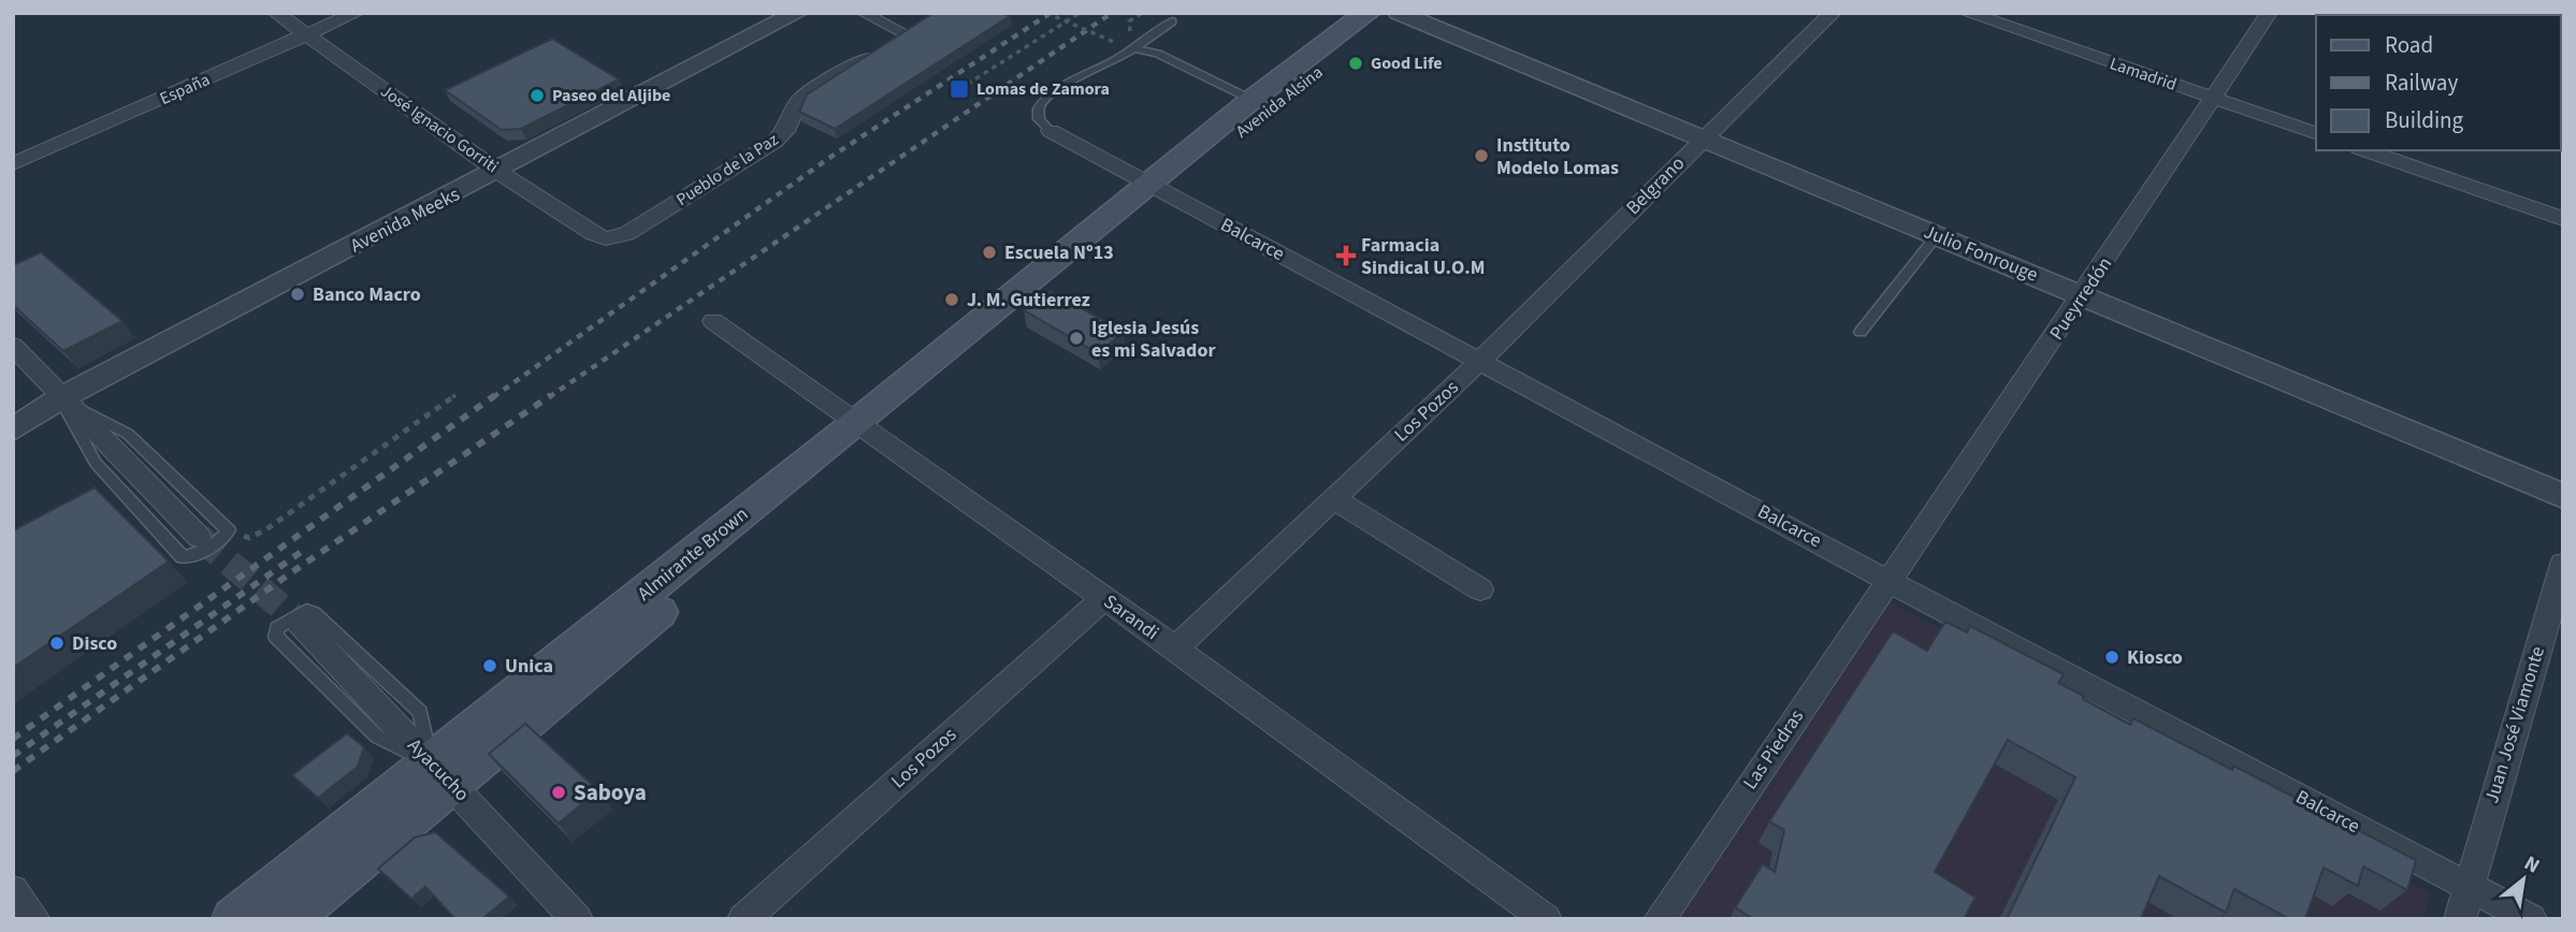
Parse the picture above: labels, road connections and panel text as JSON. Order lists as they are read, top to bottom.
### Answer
{
  "streets": {
    "main road": ["Avenida Alsina", "Almirante Brown"],
    "street": [
      "Lamadrid",
      "España",
      "José Ignacio Gorriti",
      "Pueblo de la Paz",
      "Belgrano",
      "Avenida Meeks",
      "Balcarce",
      "Julio Fonrouge",
      "Pueyrredón",
      "Los Pozos",
      "Sarandi",
      "Juan José Viamonte",
      "Las Piedras",
      "Ayacucho"
    ]
  },
  "crossings": [
    ["Lamadrid", "Pueyrredón"],
    ["España", "José Ignacio Gorriti"],
    ["Avenida Alsina", "Balcarce"],
    ["Avenida Alsina", "Julio Fonrouge"],
    ["Avenida Alsina", "Almirante Brown"],
    ["José Ignacio Gorriti", "Pueblo de la Paz"],
    ["José Ignacio Gorriti", "Avenida Meeks"],
    ["Belgrano", "Balcarce"],
    ["Belgrano", "Julio Fonrouge"],
    ["Belgrano", "Los Pozos"],
    ["Balcarce", "Pueyrredón"],
    ["Balcarce", "Los Pozos"],
    ["Balcarce", "Almirante Brown"],
    ["Balcarce", "Juan José Viamonte"],
    ["Balcarce", "Las Piedras"],
    ["Julio Fonrouge", "Pueyrredón"],
    ["Pueyrredón", "Las Piedras"],
    ["Los Pozos", "Sarandi"],
    ["Almirante Brown", "Sarandi"],
    ["Almirante Brown", "Ayacucho"]
  ],
  "places": {
    "other": [
      "Good Life",
      "Paseo del Aljibe",
      "Instituto Modelo Lomas",
      "Escuela Nº13",
      "Banco Macro",
      "J. M. Gutierrez",
      "Iglesia Jesús es mi Salvador",
      "Disco",
      "Kiosco",
      "Unica",
      "Saboya"
    ],
    "transit": ["Lomas de Zamora"],
    "health": ["Farmacia Sindical U.O.M"]
  },
  "legend": ["Road", "Railway", "Building"],
  "north": "top right"
}
